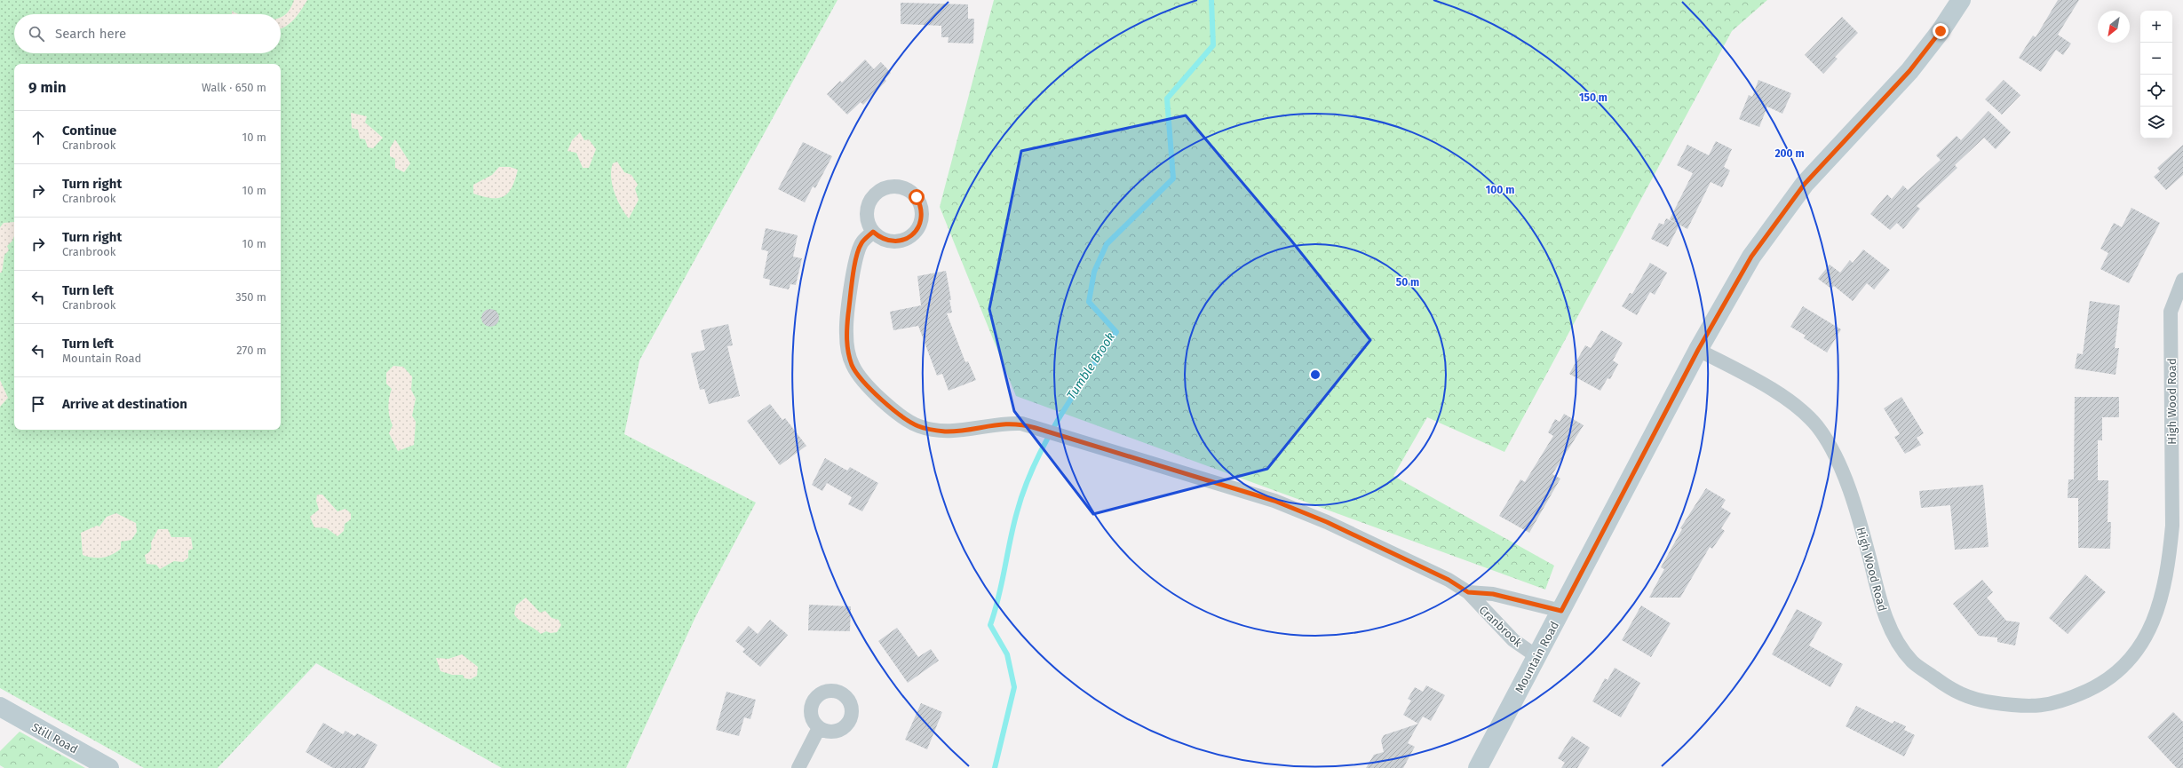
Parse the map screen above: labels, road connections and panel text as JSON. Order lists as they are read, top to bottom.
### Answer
{
  "streets": {
    "main road": ["Mountain Road", "Still Road"],
    "street": ["High Wood Road", "Cranbrook"]
  },
  "crossings": [
    ["High Wood Road", "Mountain Road"],
    ["Cranbrook", "Mountain Road"]
  ],
  "water": ["Tumble Brook"],
  "north": "bottom left",
  "page": {
    "map_buttons": ["+", "−"],
    "search": "Search here",
    "heading": ["9 min", "Walk · 650 m"],
    "list": [
      ["Continue", "Cranbrook", "10 m"],
      ["Turn right", "Cranbrook", "10 m"],
      ["Turn right", "Cranbrook", "10 m"],
      ["Turn left", "Cranbrook", "350 m"],
      ["Turn left", "Mountain Road", "270 m"],
      "Arrive at destination"
    ]
  },
  "rings": [
    "150 m",
    "200 m",
    "100 m",
    "50 m"
  ]
}
